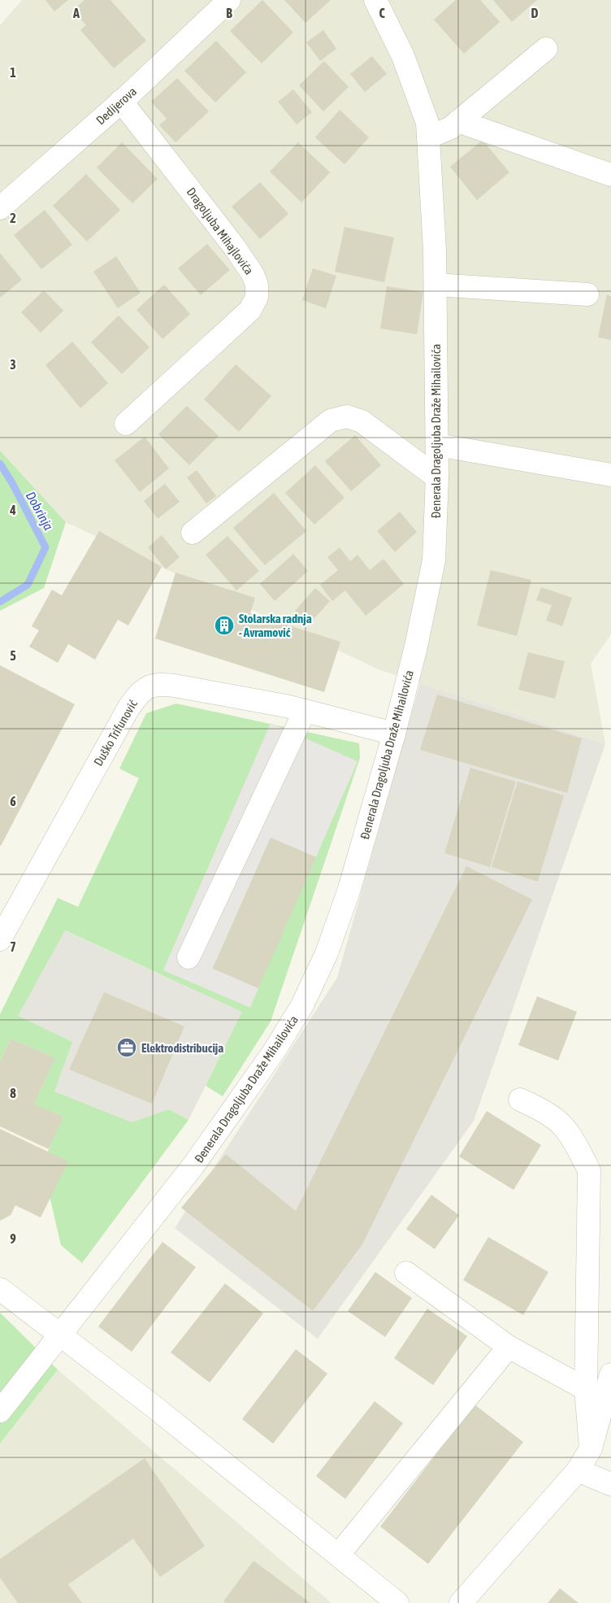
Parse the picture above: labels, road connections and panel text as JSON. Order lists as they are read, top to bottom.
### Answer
{
  "streets": {
    "street": [
      "Dedijerova",
      "Dragoljuba Mihajlovića",
      "Đenerala Dragoljuba Draže Mihailovića",
      "Duško Trifunović"
    ]
  },
  "crossings": [
    ["Dedijerova", "Dragoljuba Mihajlovića"],
    ["Đenerala Dragoljuba Draže Mihailovića", "Duško Trifunović"]
  ],
  "water": ["Dobrinja"],
  "places": {
    "building": ["Stolarska radnja - Avramović"],
    "office": ["Elektrodistribucija"]
  },
  "grid": {
    "columns": [
      "A",
      "B",
      "C",
      "D"
    ],
    "rows": [
      "1",
      "2",
      "3",
      "4",
      "5",
      "6",
      "7",
      "8",
      "9"
    ]
  }
}
